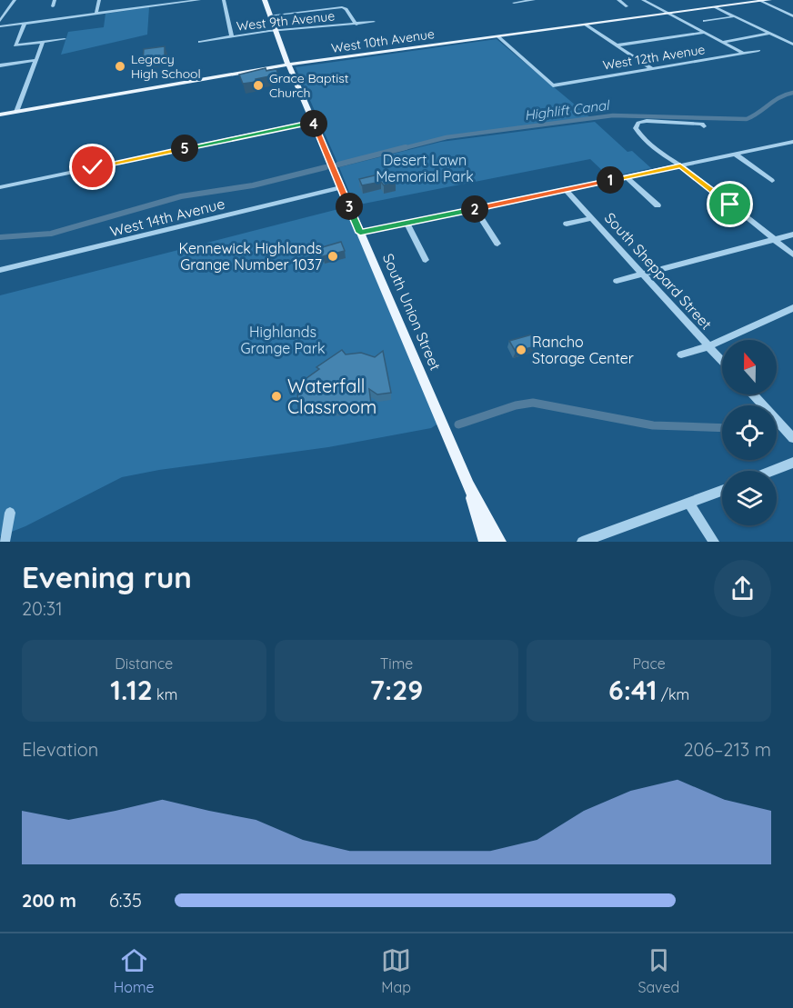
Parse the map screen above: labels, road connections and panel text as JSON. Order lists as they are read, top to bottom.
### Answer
{
  "streets": {
    "main road": ["West 10th Avenue", "South Union Street"],
    "street": [
      "West 9th Avenue",
      "West 12th Avenue",
      "West 14th Avenue",
      "South Sheppard Street"
    ]
  },
  "crossings": [
    ["West 9th Avenue", "South Union Street"],
    ["West 10th Avenue", "West 12th Avenue"],
    ["West 10th Avenue", "South Union Street"],
    ["West 14th Avenue", "South Union Street"]
  ],
  "water": ["Highlift Canal"],
  "parks": ["Desert Lawn Memorial Park", "Highlands Grange Park"],
  "places": [
    "Legacy High School",
    "Grace Baptist Church",
    "Kennewick Highlands Grange Number 1037",
    "Rancho Storage Center",
    "Waterfall Classroom"
  ],
  "north": "top",
  "page": {
    "pins": [
      "4",
      "5",
      "1",
      "3",
      "2"
    ],
    "heading": ["Evening run", "20:31"],
    "stats": [
      ["Distance", "1.12 km"],
      ["Time", "7:29"],
      ["Pace", "6:41 /km"]
    ],
    "chart": ["Elevation", "206–213 m"],
    "list": [
      {
        "name": "200 m",
        "note": "6:35"
      }
    ],
    "tabs": ["Home", "Map", "Saved"]
  }
}
